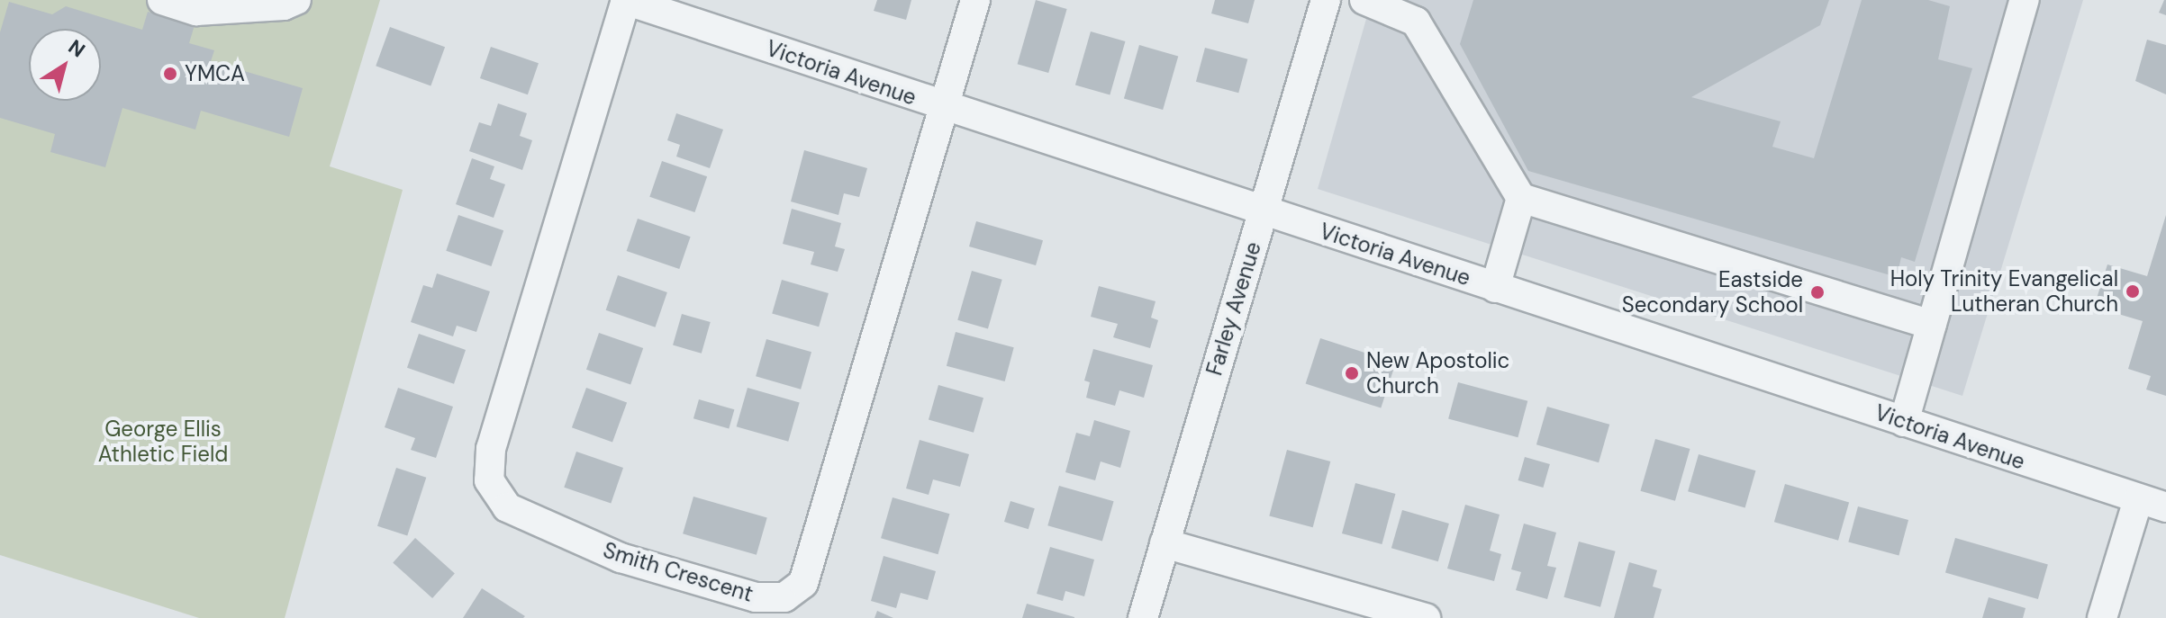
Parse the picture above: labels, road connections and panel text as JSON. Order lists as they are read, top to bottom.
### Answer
{
  "streets": {
    "street": ["Victoria Avenue", "Farley Avenue", "Smith Crescent"]
  },
  "crossings": [
    ["Victoria Avenue", "Farley Avenue"],
    ["Victoria Avenue", "Smith Crescent"]
  ],
  "parks": ["George Ellis Athletic Field"],
  "places": [
    "YMCA",
    "Holy Trinity Evangelical Lutheran Church",
    "Eastside Secondary School",
    "New Apostolic Church"
  ],
  "north": "top right"
}
